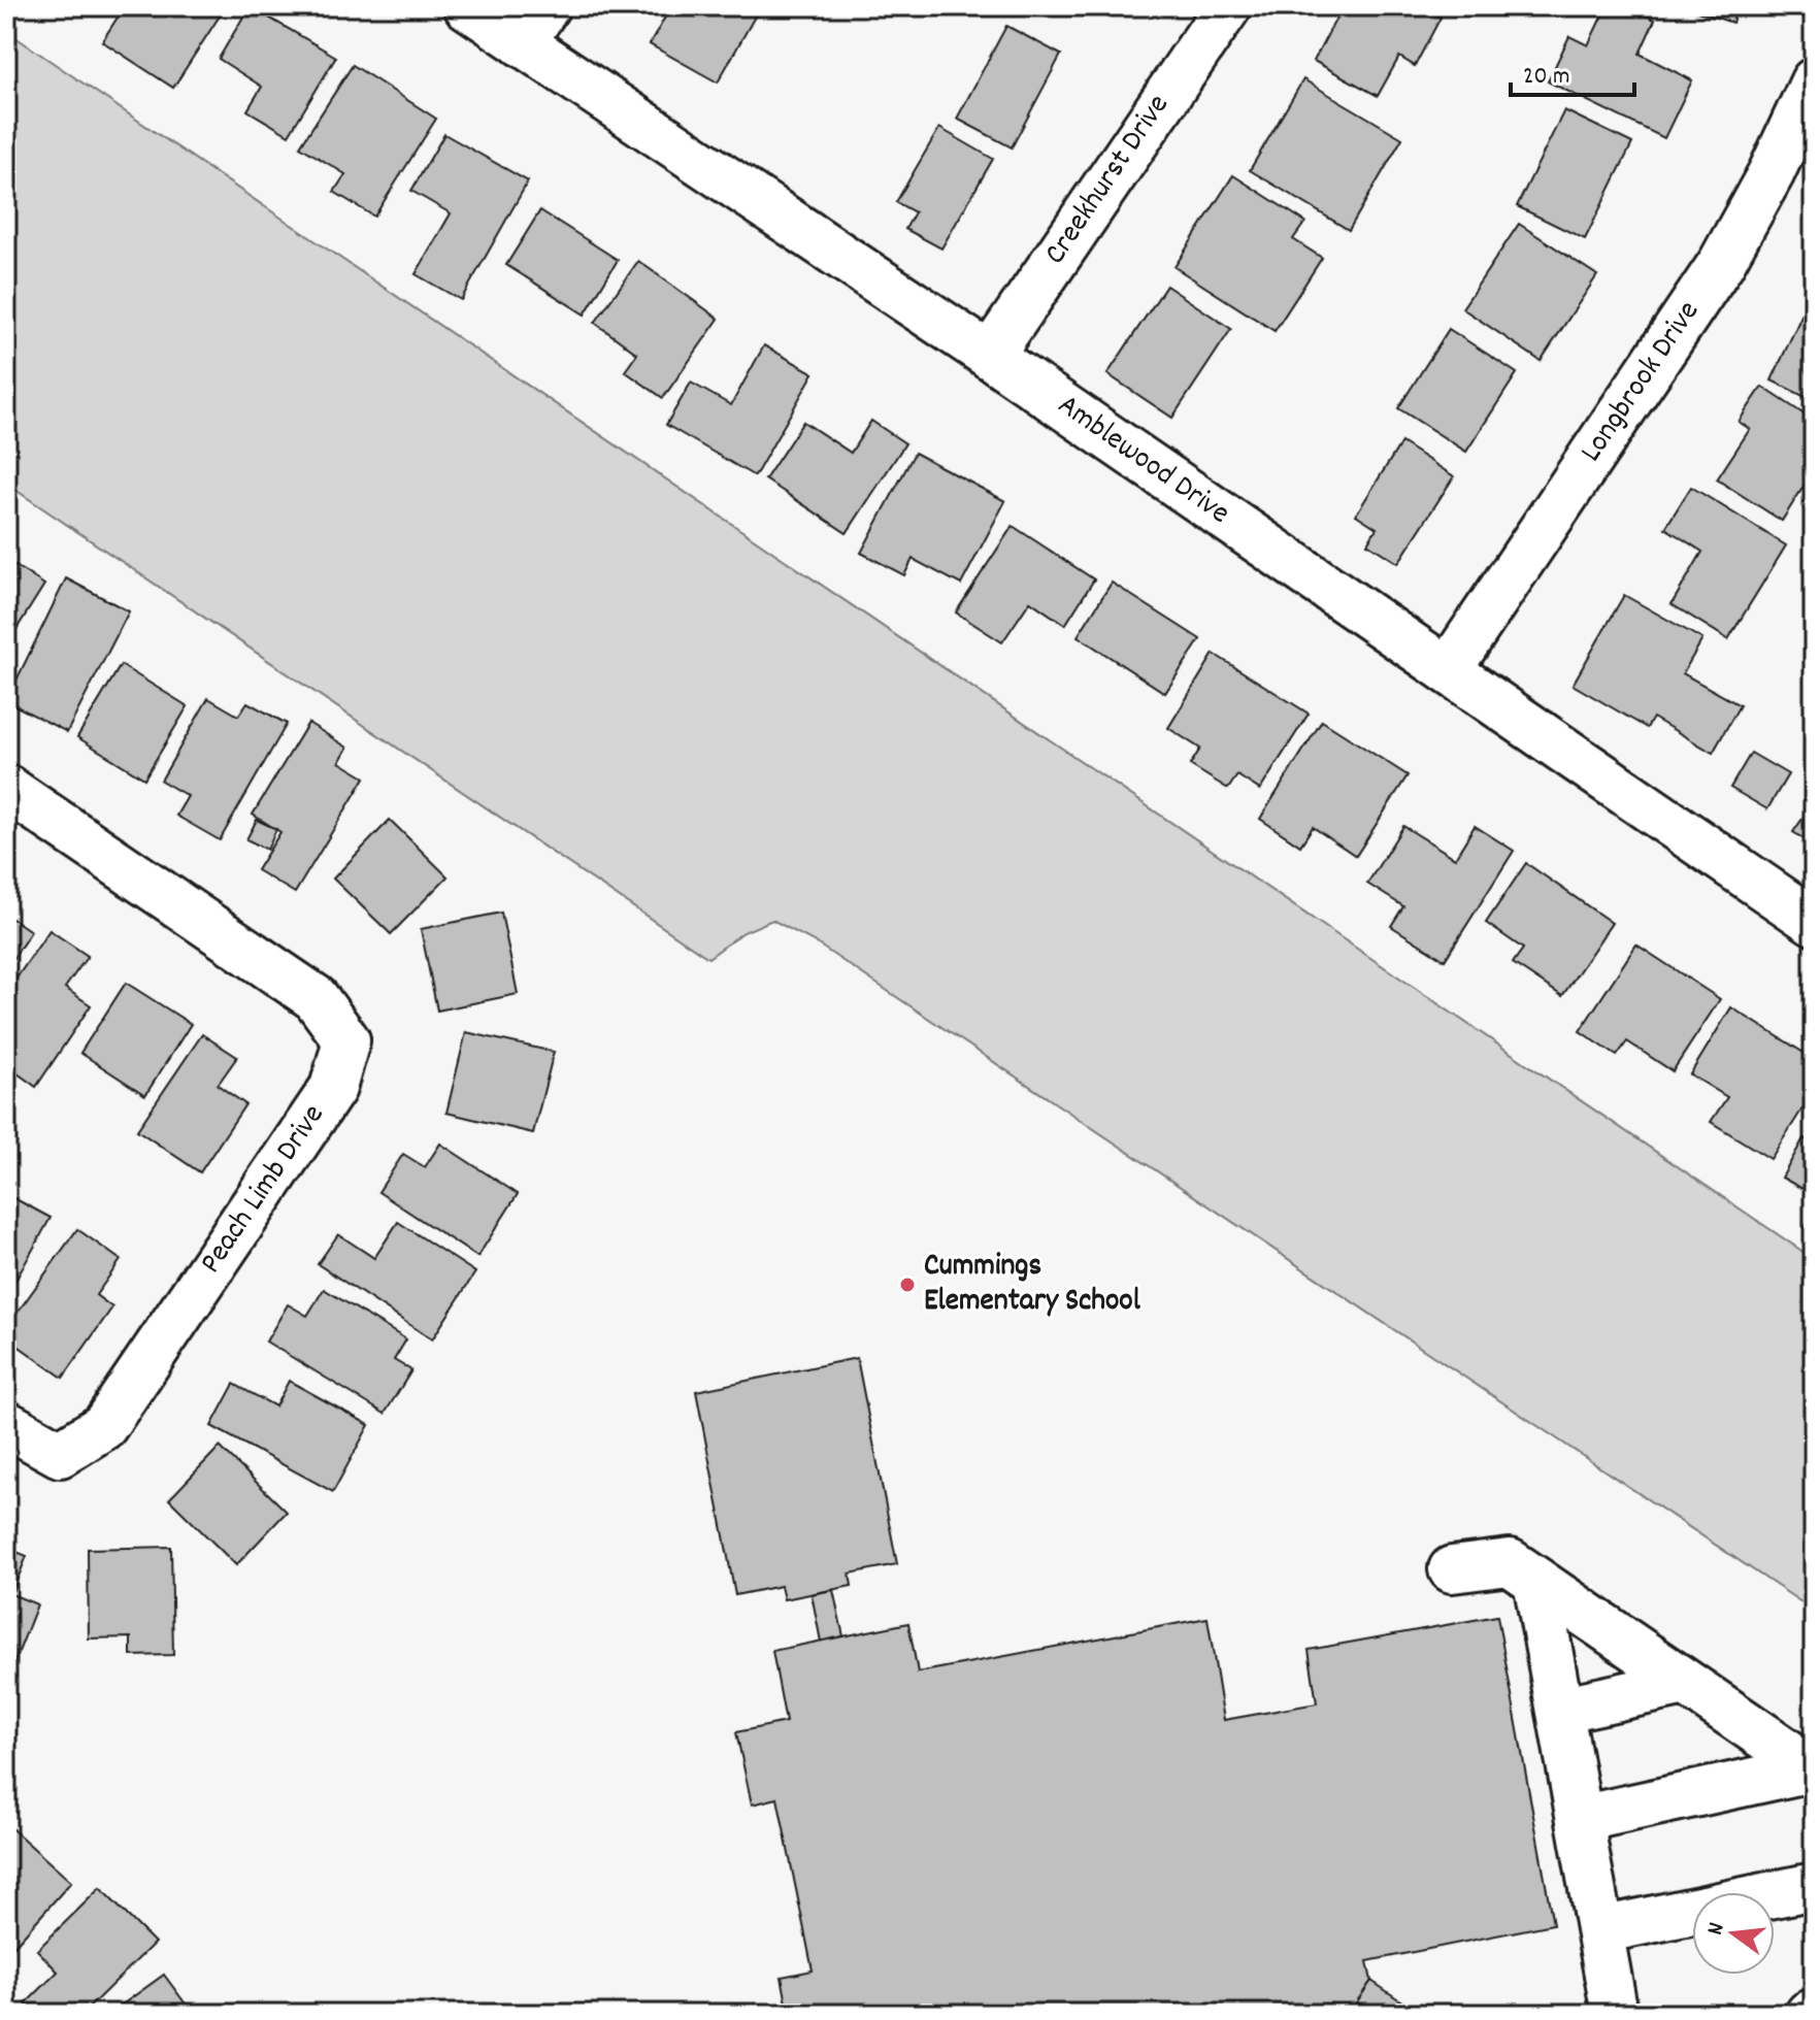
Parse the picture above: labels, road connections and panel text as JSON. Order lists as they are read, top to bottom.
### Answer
{
  "streets": {
    "street": [
      "Creekhurst Drive",
      "Longbrook Drive",
      "Amblewood Drive",
      "Peach Limb Drive"
    ]
  },
  "crossings": [
    ["Creekhurst Drive", "Amblewood Drive"],
    ["Longbrook Drive", "Amblewood Drive"]
  ],
  "places": ["Cummings Elementary School"],
  "scale_bar": "20 m",
  "north": "left"
}
